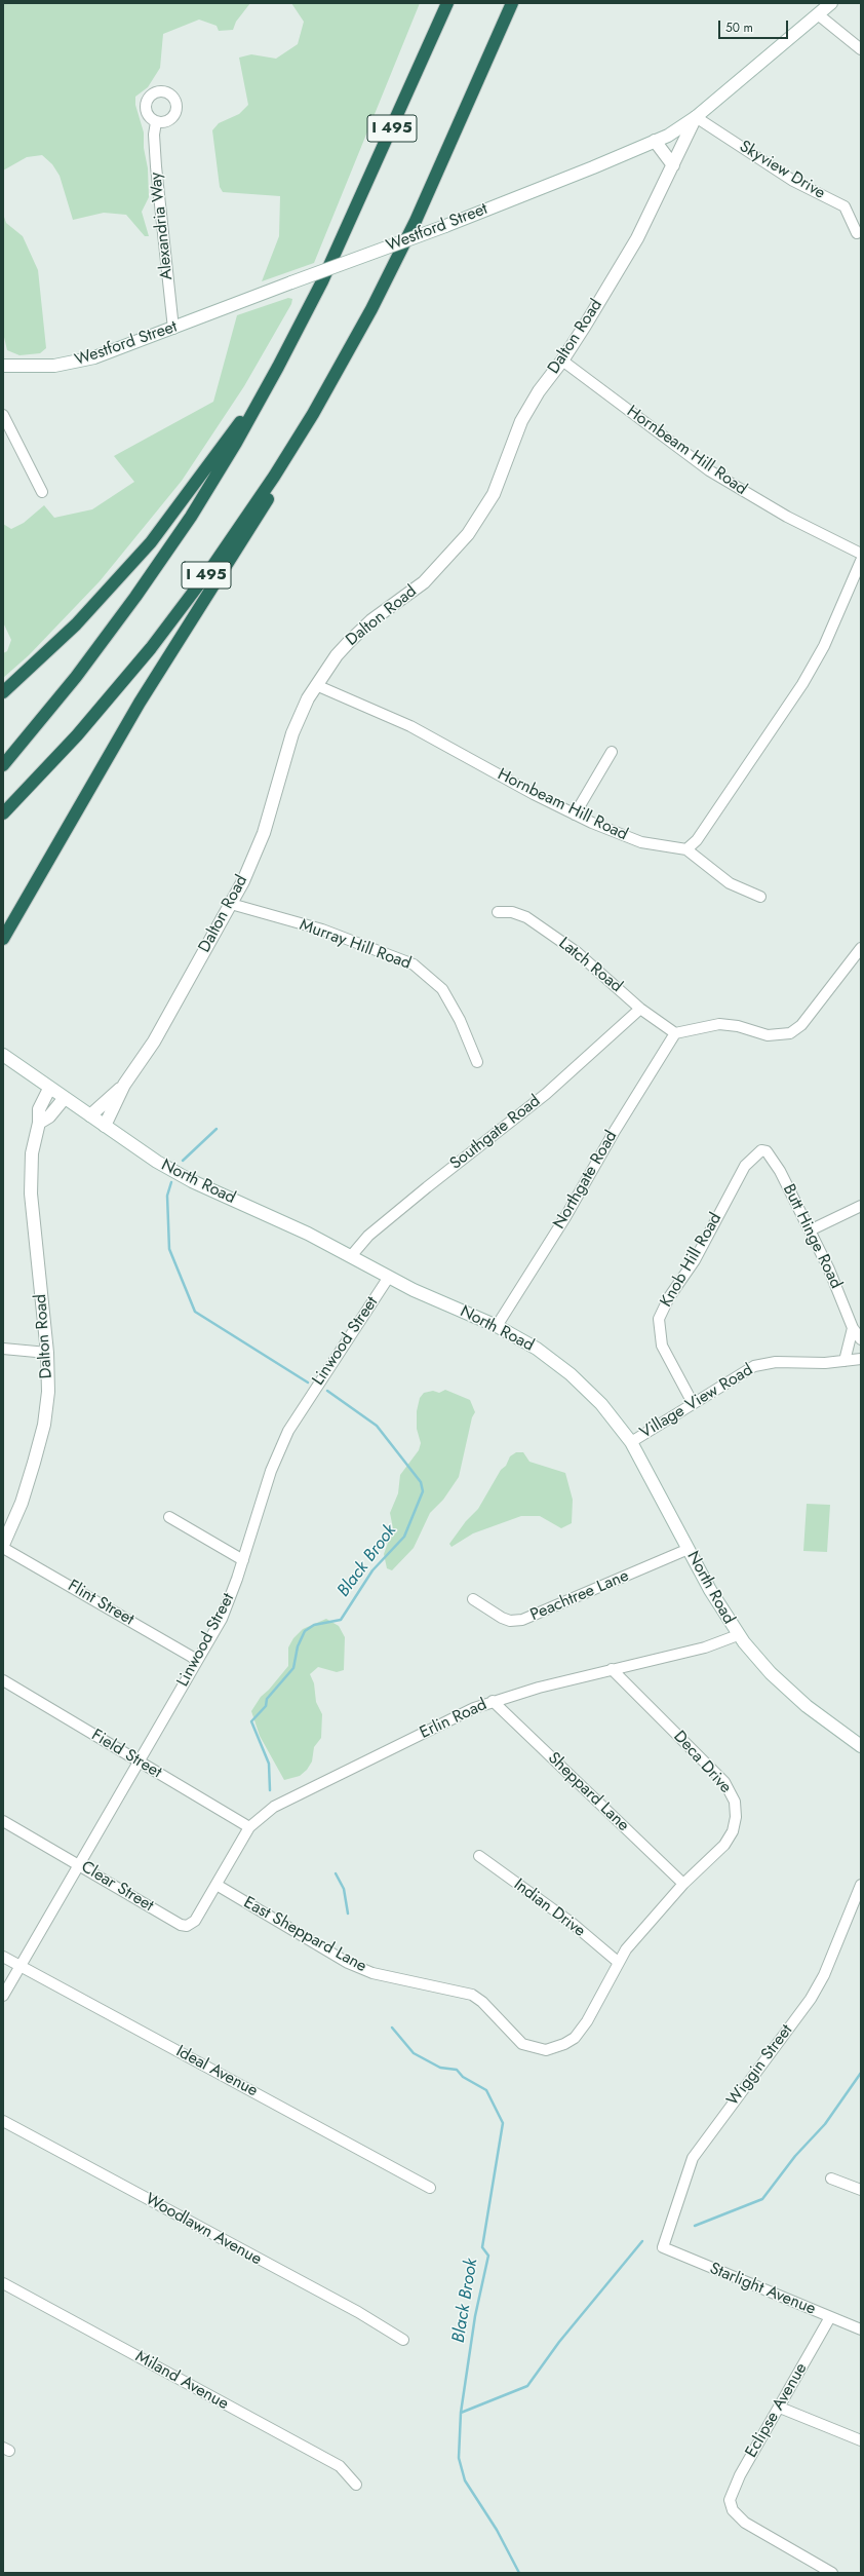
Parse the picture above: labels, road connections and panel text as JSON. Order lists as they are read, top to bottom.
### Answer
{
  "streets": {
    "highway": ["I 495"],
    "main road": ["Westford Street", "Dalton Road", "North Road"],
    "street": [
      "Skyview Drive",
      "Alexandria Way",
      "Hornbeam Hill Road",
      "Murray Hill Road",
      "Latch Road",
      "Southgate Road",
      "Northgate Road",
      "Butt Hinge Road",
      "Knob Hill Road",
      "Linwood Street",
      "Village View Road",
      "Peachtree Lane",
      "Flint Street",
      "Erlin Road",
      "Field Street",
      "Deca Drive",
      "Sheppard Lane",
      "Clear Street",
      "Indian Drive",
      "East Sheppard Lane",
      "Wiggin Street",
      "Ideal Avenue",
      "Woodlawn Avenue",
      "Starlight Avenue",
      "Miland Avenue",
      "Eclipse Avenue"
    ]
  },
  "crossings": [
    ["Skyview Drive", "Westford Street"],
    ["Skyview Drive", "Dalton Road"],
    ["Alexandria Way", "Westford Street"],
    ["Westford Street", "Dalton Road"],
    ["Dalton Road", "Hornbeam Hill Road"],
    ["Dalton Road", "Murray Hill Road"],
    ["Dalton Road", "North Road"],
    ["Latch Road", "Southgate Road"],
    ["Latch Road", "Northgate Road"],
    ["Southgate Road", "North Road"],
    ["Northgate Road", "North Road"],
    ["North Road", "Linwood Street"],
    ["North Road", "Village View Road"],
    ["North Road", "Peachtree Lane"],
    ["North Road", "Erlin Road"],
    ["Butt Hinge Road", "Knob Hill Road"],
    ["Knob Hill Road", "Village View Road"],
    ["Linwood Street", "Flint Street"],
    ["Linwood Street", "Field Street"],
    ["Linwood Street", "Clear Street"],
    ["Linwood Street", "Ideal Avenue"],
    ["Erlin Road", "Field Street"],
    ["Erlin Road", "Deca Drive"],
    ["Erlin Road", "Sheppard Lane"],
    ["Erlin Road", "Clear Street"],
    ["Erlin Road", "East Sheppard Lane"],
    ["Deca Drive", "Sheppard Lane"],
    ["Deca Drive", "East Sheppard Lane"],
    ["Sheppard Lane", "East Sheppard Lane"],
    ["Clear Street", "East Sheppard Lane"],
    ["Indian Drive", "East Sheppard Lane"],
    ["Wiggin Street", "Starlight Avenue"],
    ["Starlight Avenue", "Eclipse Avenue"]
  ],
  "water": ["Black Brook"],
  "scale_bar": "50 m"
}
